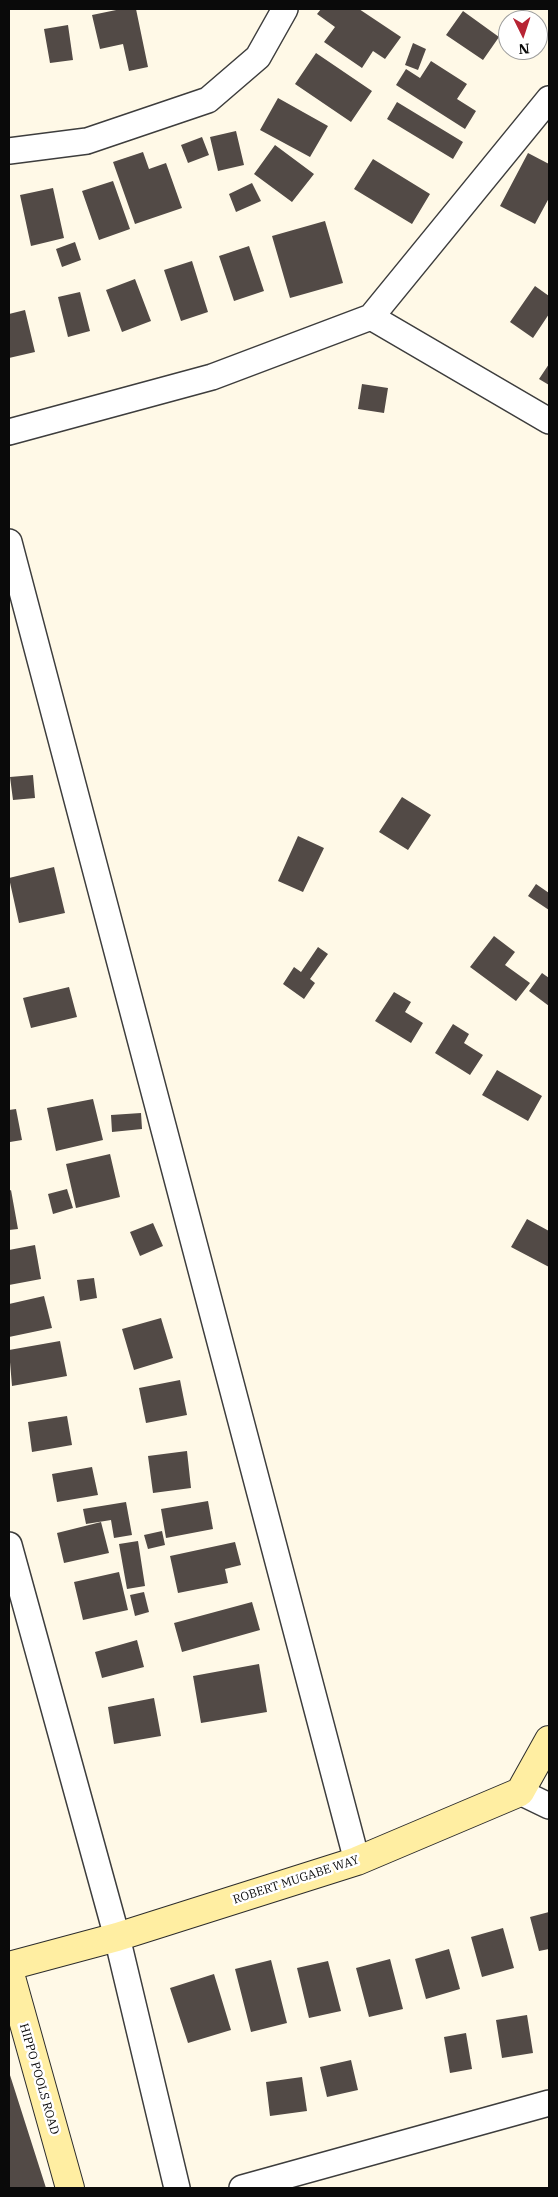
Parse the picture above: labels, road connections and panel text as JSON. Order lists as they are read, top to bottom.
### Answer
{
  "streets": {
    "street": ["ROBERT MUGABE WAY", "HIPPO POOLS ROAD"]
  },
  "north": "bottom"
}
